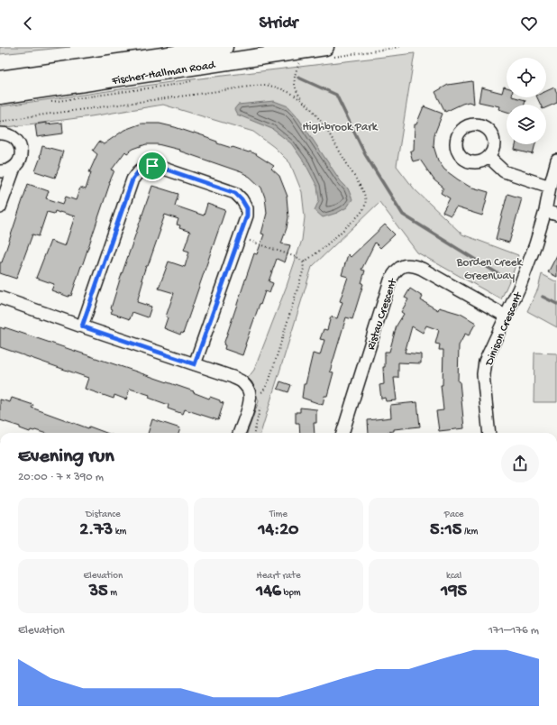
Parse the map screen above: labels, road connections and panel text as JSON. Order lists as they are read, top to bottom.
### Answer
{
  "streets": {
    "main road": ["Fischer-Hallman Road"],
    "street": ["Ristau Crescent", "Dinison Crescent"]
  },
  "crossings": [
    ["Ristau Crescent", "Dinison Crescent"]
  ],
  "parks": ["Highbrook Park", "Borden Creek Greenway"],
  "page": {
    "header": "Stridr",
    "heading": ["Evening run", "20:00 · 7 × 390 m"],
    "stats": [
      ["Distance", "2.73 km"],
      ["Time", "14:20"],
      ["Pace", "5:15 /km"],
      ["Elevation", "35 m"],
      ["Heart rate", "146 bpm"],
      ["kcal", "195"]
    ],
    "chart": ["Elevation", "171–176 m"]
  }
}
